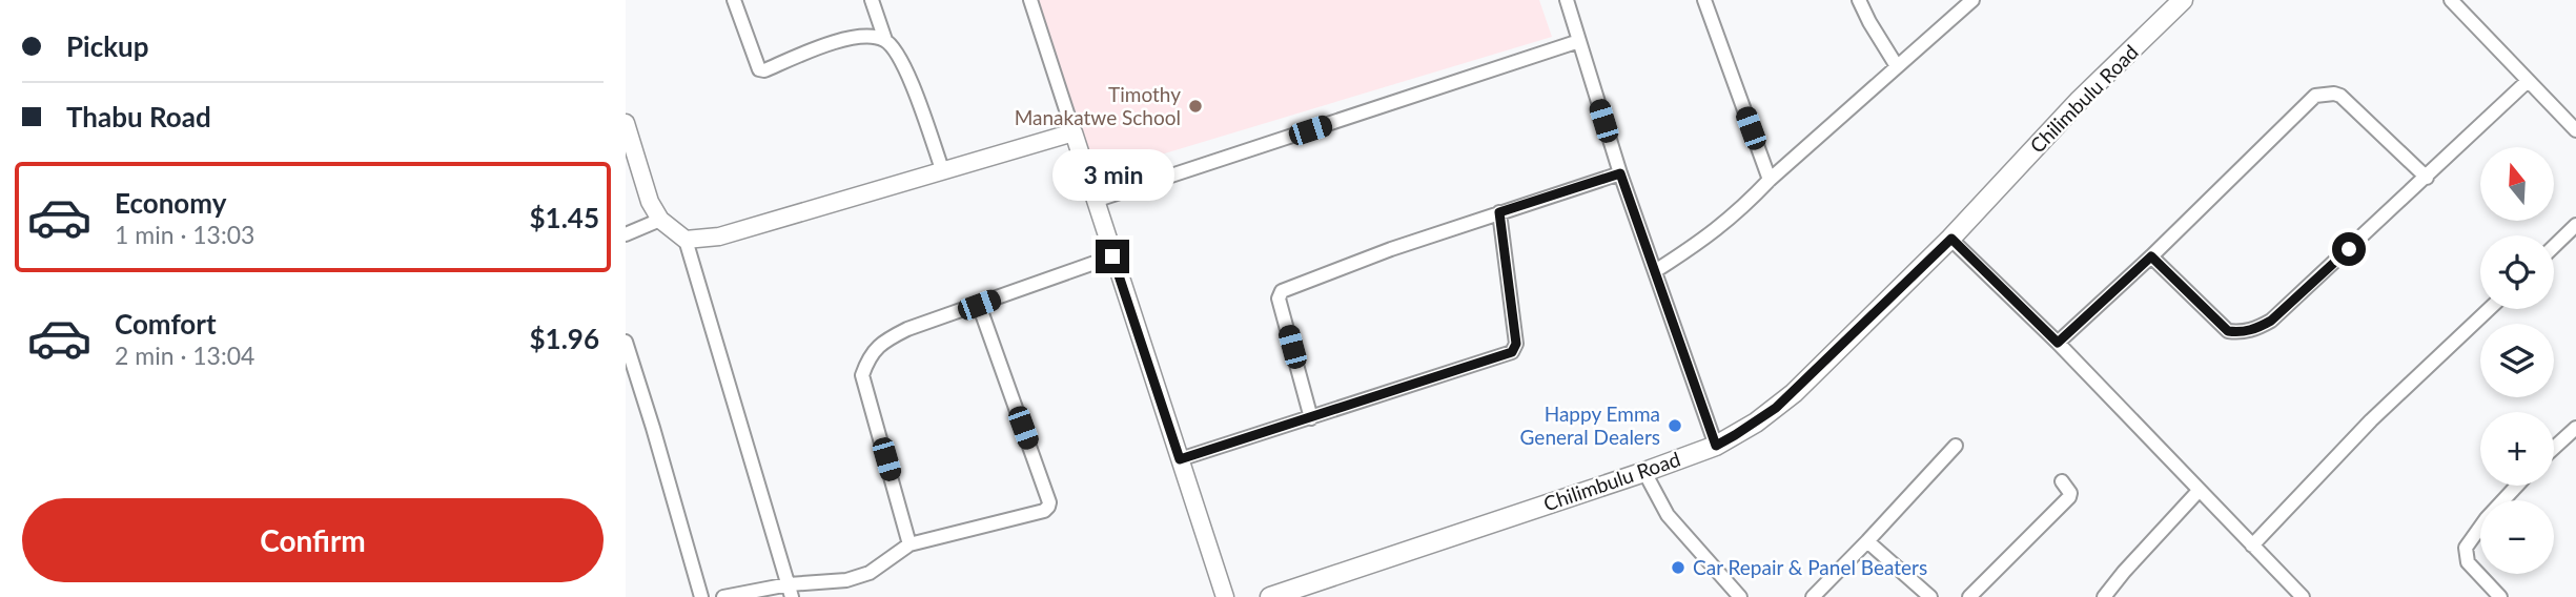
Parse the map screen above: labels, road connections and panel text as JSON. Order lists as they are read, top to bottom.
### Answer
{
  "streets": {
    "main road": ["Chilimbulu Road"]
  },
  "places": ["Timothy Manakatwe School", "Happy Emma General Dealers", "Car Repair & Panel Beaters"],
  "north": "top",
  "page": {
    "banner": ["Pickup", "Thabu Road"],
    "map_buttons": ["+", "−"],
    "bubble": "3 min",
    "list": [
      {
        "name": "Economy",
        "note": "1 min · 13:03",
        "value": "$1.45"
      },
      {
        "name": "Comfort",
        "note": "2 min · 13:04",
        "value": "$1.96"
      }
    ],
    "buttons": "Confirm"
  }
}
